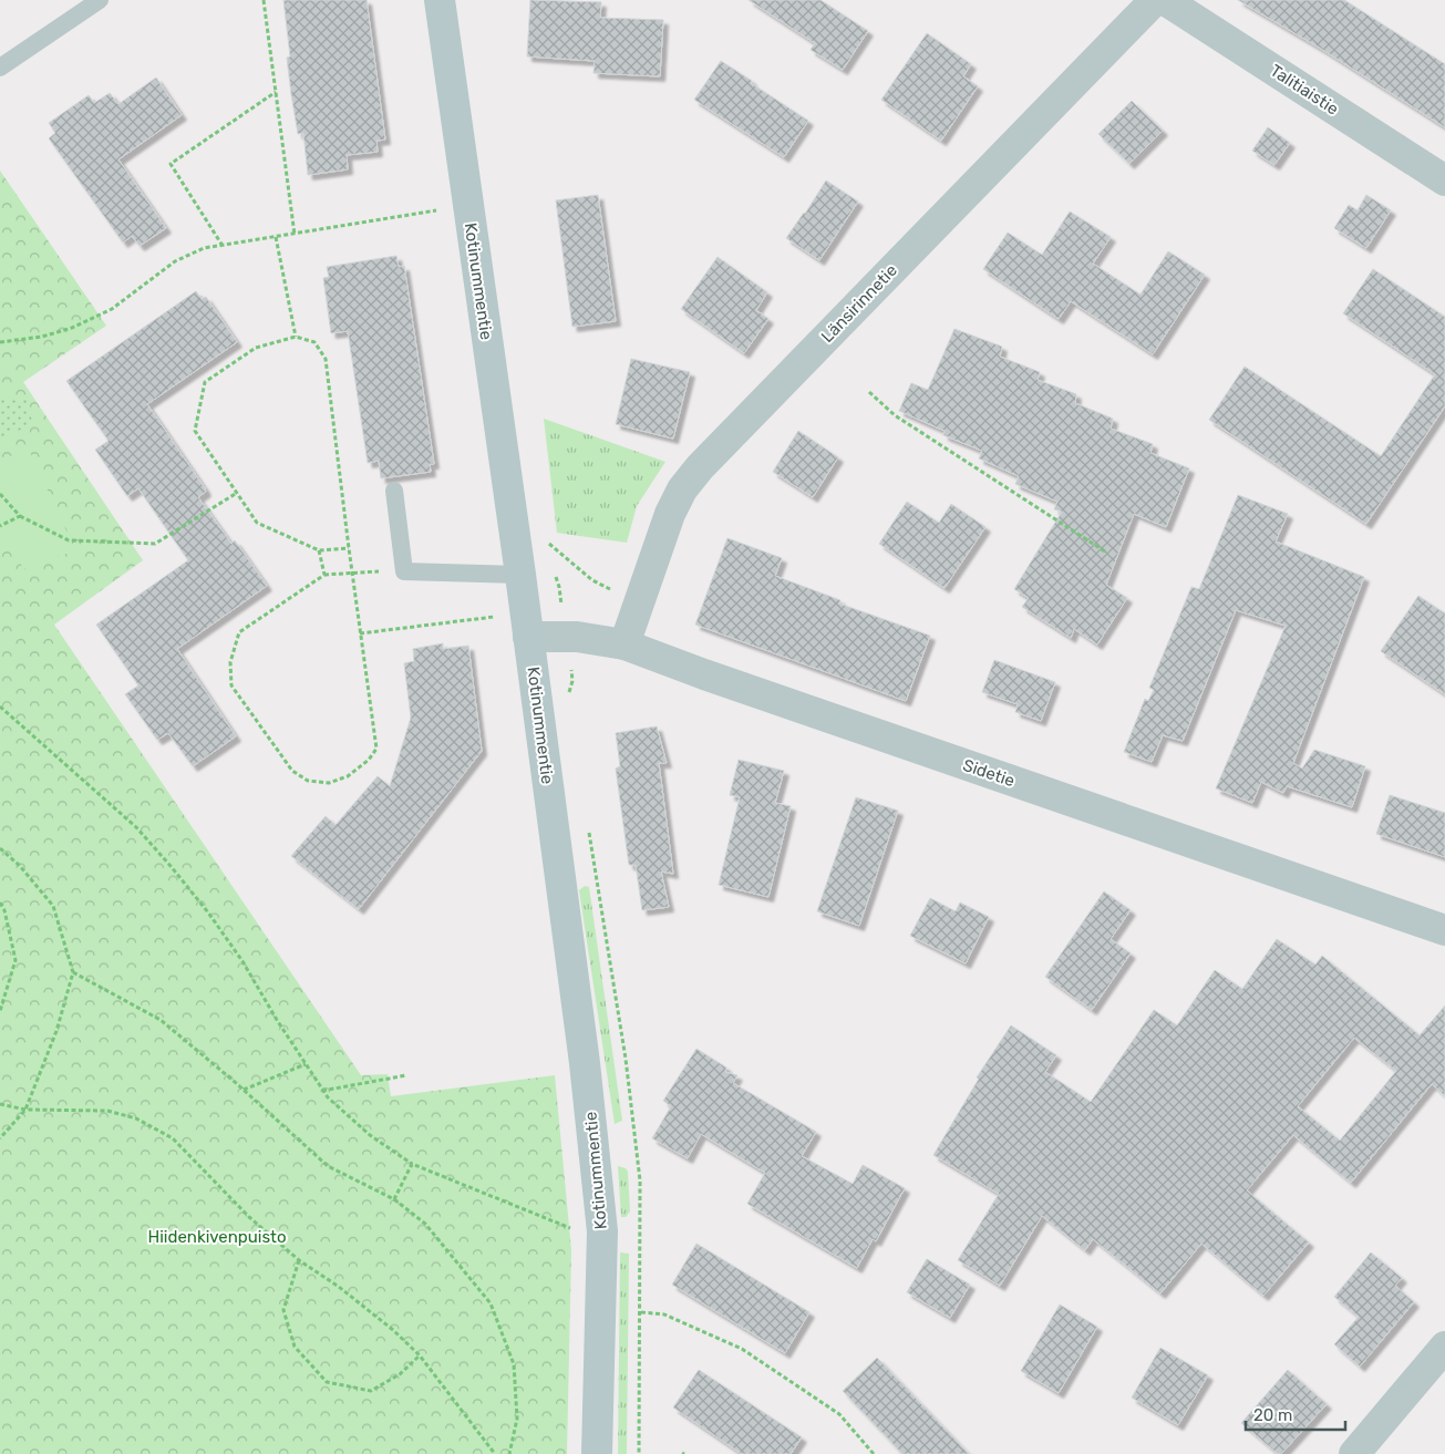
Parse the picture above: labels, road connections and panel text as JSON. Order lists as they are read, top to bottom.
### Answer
{
  "streets": {
    "main road": ["Kotinummentie"],
    "street": ["Talitiaistie", "Länsirinnetie", "Sidetie"]
  },
  "crossings": [
    ["Kotinummentie", "Sidetie"],
    ["Länsirinnetie", "Sidetie"]
  ],
  "parks": ["Hiidenkivenpuisto"],
  "scale_bar": "20 m"
}
